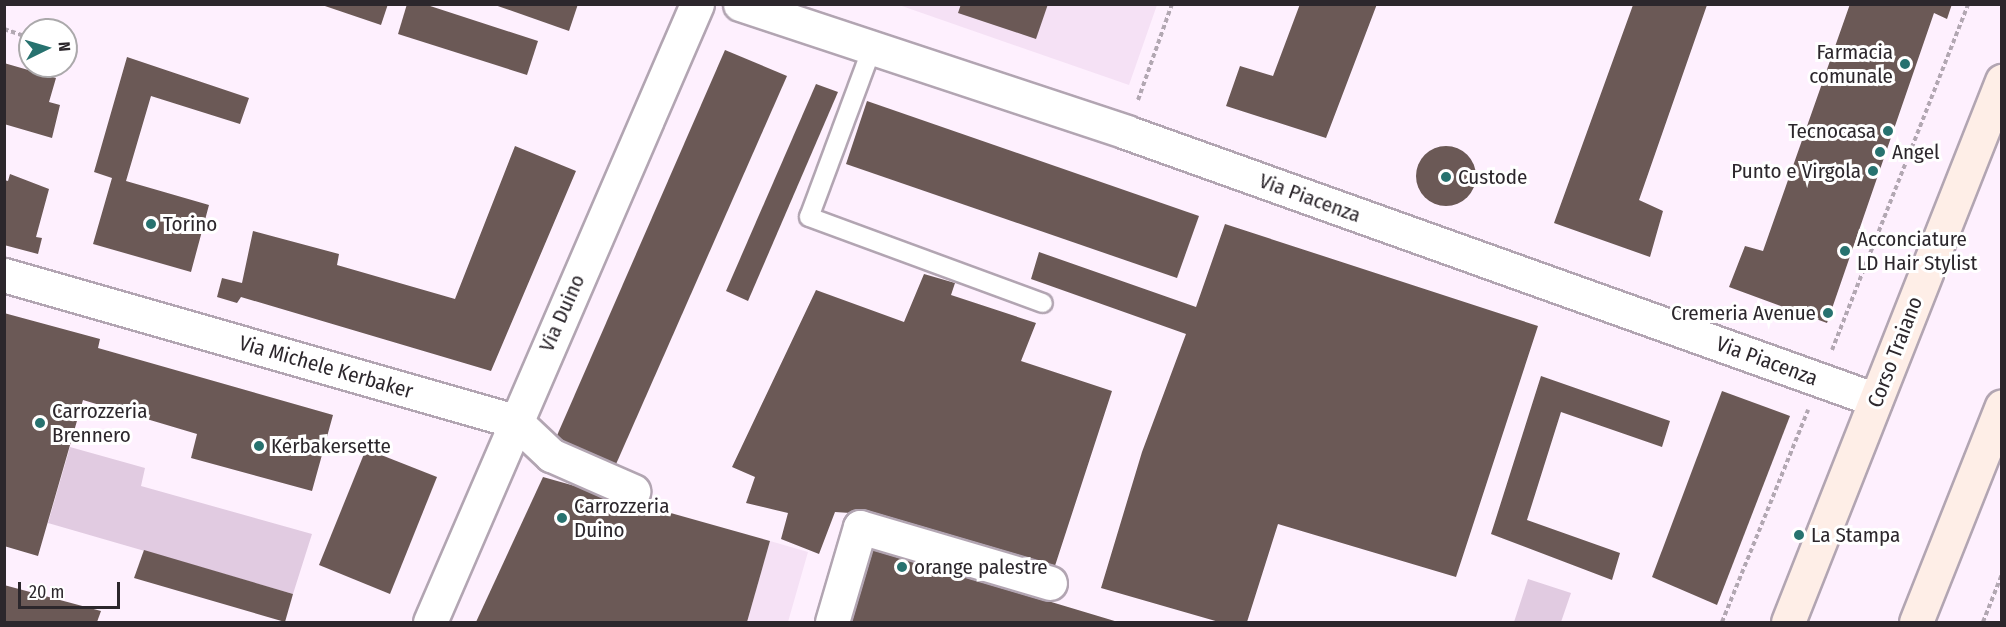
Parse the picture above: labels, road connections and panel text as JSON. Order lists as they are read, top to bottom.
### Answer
{
  "streets": {
    "main road": ["Corso Traiano"],
    "street": ["Via Piacenza", "Via Duino", "Via Michele Kerbaker"]
  },
  "crossings": [
    ["Via Piacenza", "Corso Traiano"],
    ["Via Duino", "Via Michele Kerbaker"]
  ],
  "places": [
    "Farmacia comunale",
    "Tecnocasa",
    "Angel",
    "Punto e Virgola",
    "Custode",
    "Torino",
    "Acconciature LD Hair Stylist",
    "Cremeria Avenue",
    "Carrozzeria Brennero",
    "Kerbakersette",
    "Carrozzeria Duino",
    "La Stampa",
    "orange palestre"
  ],
  "scale_bar": "20 m",
  "north": "right"
}
